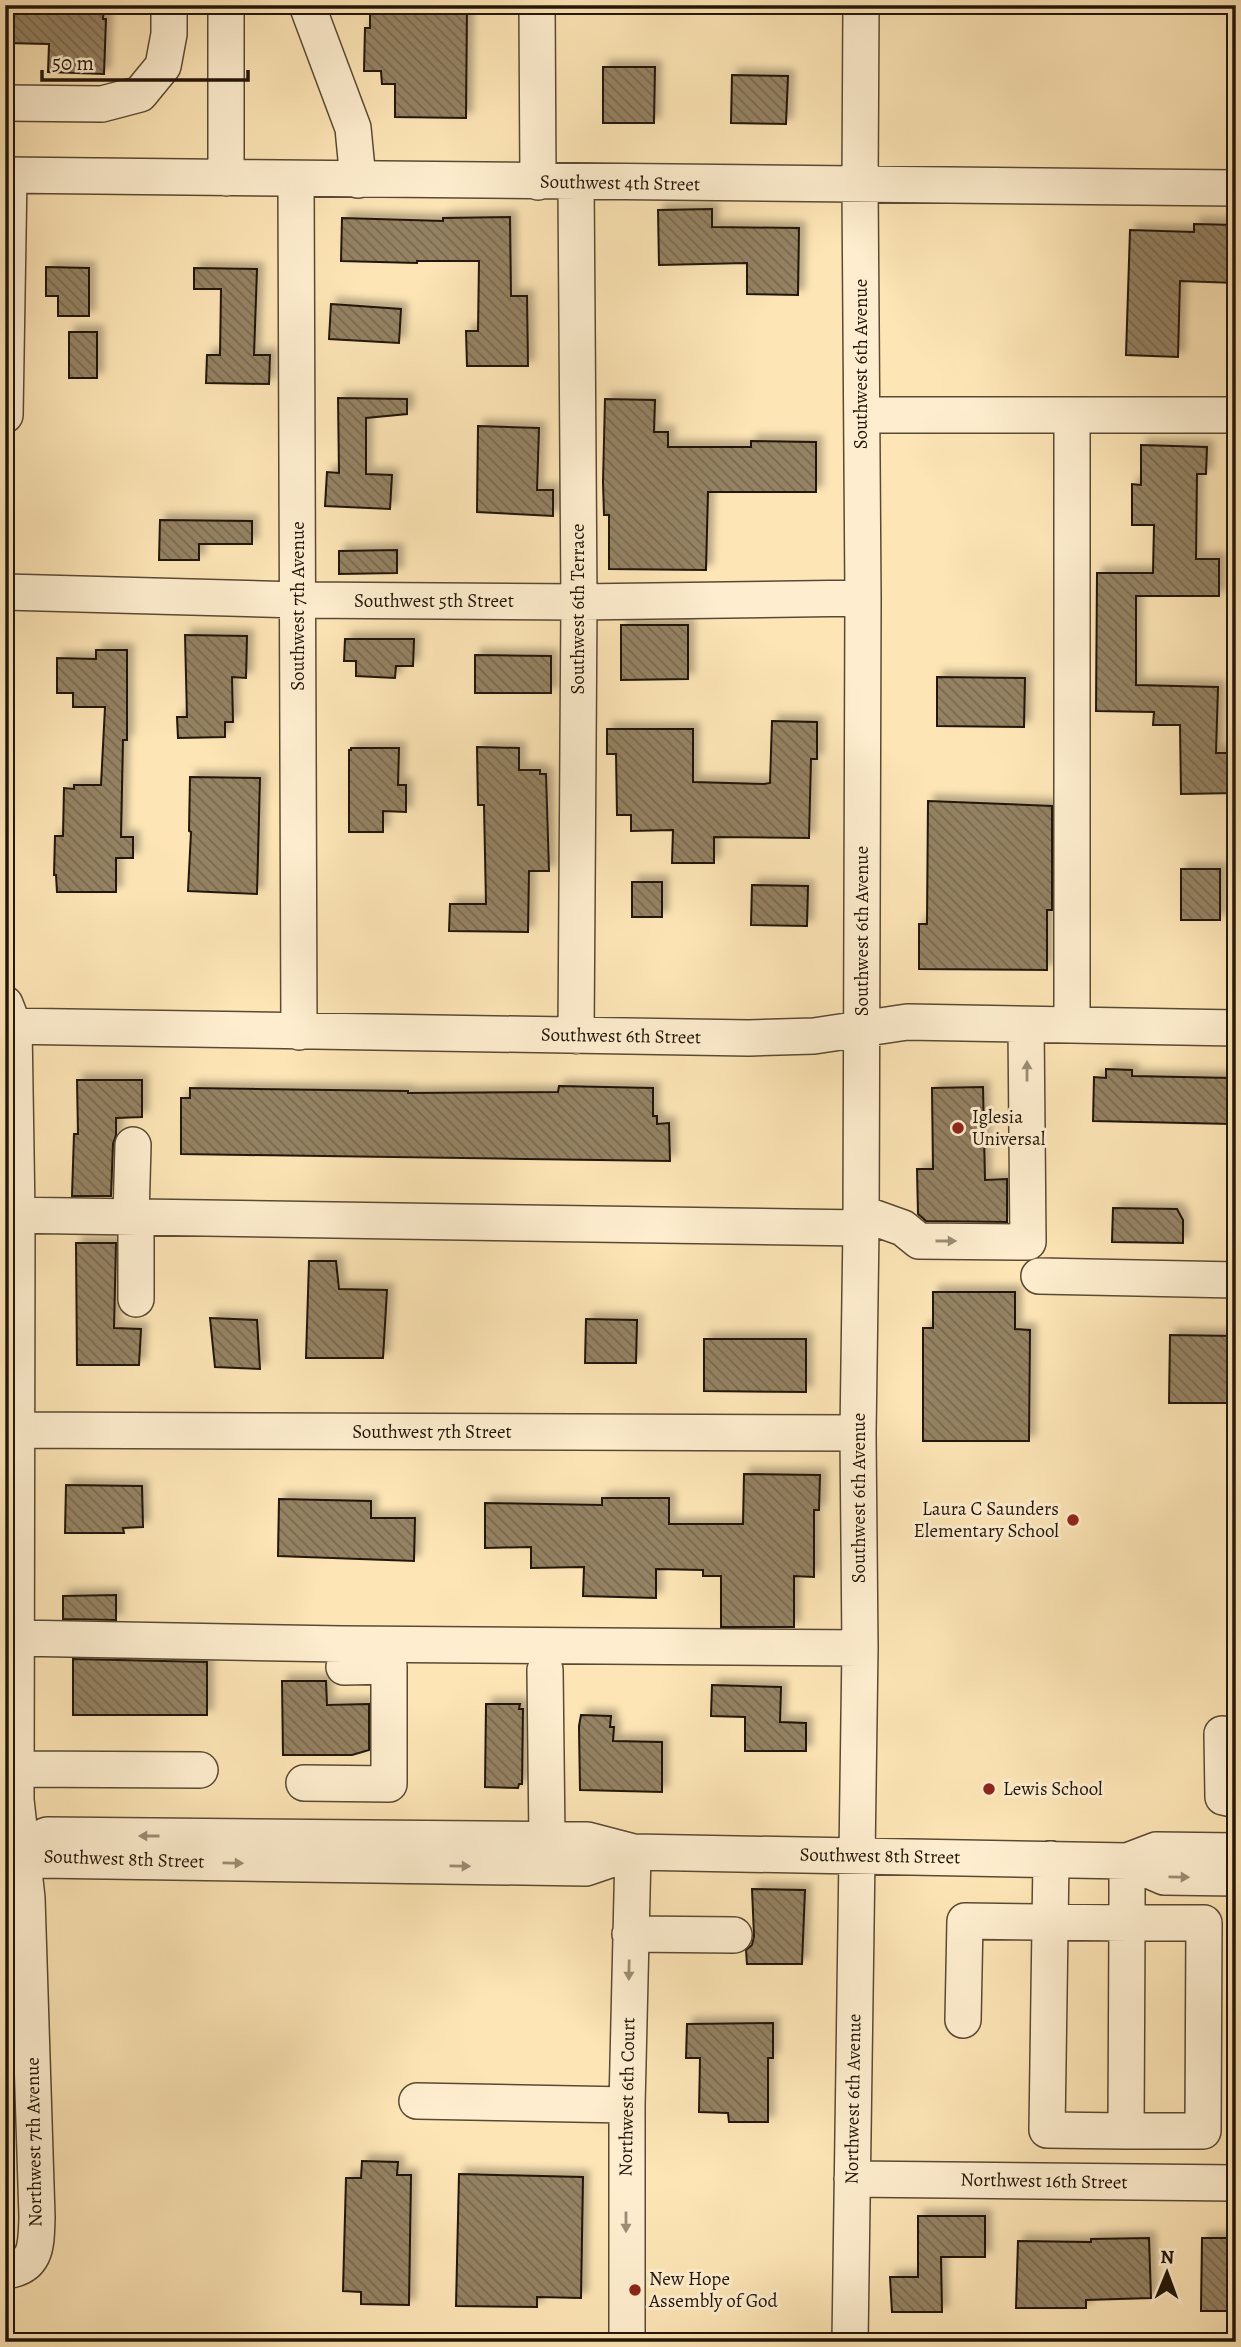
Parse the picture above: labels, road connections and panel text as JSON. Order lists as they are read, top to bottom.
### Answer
{
  "streets": {
    "street": [
      "Southwest 4th Street",
      "Southwest 6th Avenue",
      "Southwest 5th Street",
      "Southwest 7th Avenue",
      "Southwest 6th Terrace",
      "Southwest 6th Street",
      "Southwest 7th Street",
      "Southwest 8th Street",
      "Northwest 6th Court",
      "Northwest 6th Avenue",
      "Northwest 7th Avenue",
      "Northwest 16th Street"
    ]
  },
  "crossings": [
    ["Southwest 4th Street", "Southwest 6th Avenue"],
    ["Southwest 4th Street", "Southwest 7th Avenue"],
    ["Southwest 4th Street", "Southwest 6th Terrace"],
    ["Southwest 6th Avenue", "Southwest 5th Street"],
    ["Southwest 6th Avenue", "Southwest 6th Street"],
    ["Southwest 6th Avenue", "Southwest 7th Street"],
    ["Southwest 6th Avenue", "Southwest 8th Street"],
    ["Southwest 6th Avenue", "Northwest 6th Avenue"],
    ["Southwest 5th Street", "Southwest 7th Avenue"],
    ["Southwest 5th Street", "Southwest 6th Terrace"],
    ["Southwest 7th Avenue", "Southwest 6th Street"],
    ["Southwest 6th Terrace", "Southwest 6th Street"],
    ["Southwest 6th Street", "Northwest 7th Avenue"],
    ["Southwest 7th Street", "Northwest 7th Avenue"],
    ["Southwest 8th Street", "Northwest 6th Court"],
    ["Southwest 8th Street", "Northwest 6th Avenue"],
    ["Southwest 8th Street", "Northwest 7th Avenue"],
    ["Northwest 6th Avenue", "Northwest 16th Street"]
  ],
  "one_way": ["Northwest 6th Court"],
  "places": [
    "Iglesia Universal",
    "Laura C Saunders Elementary School",
    "Lewis School",
    "New Hope Assembly of God"
  ],
  "scale_bar": "50 m",
  "north": "top"
}
